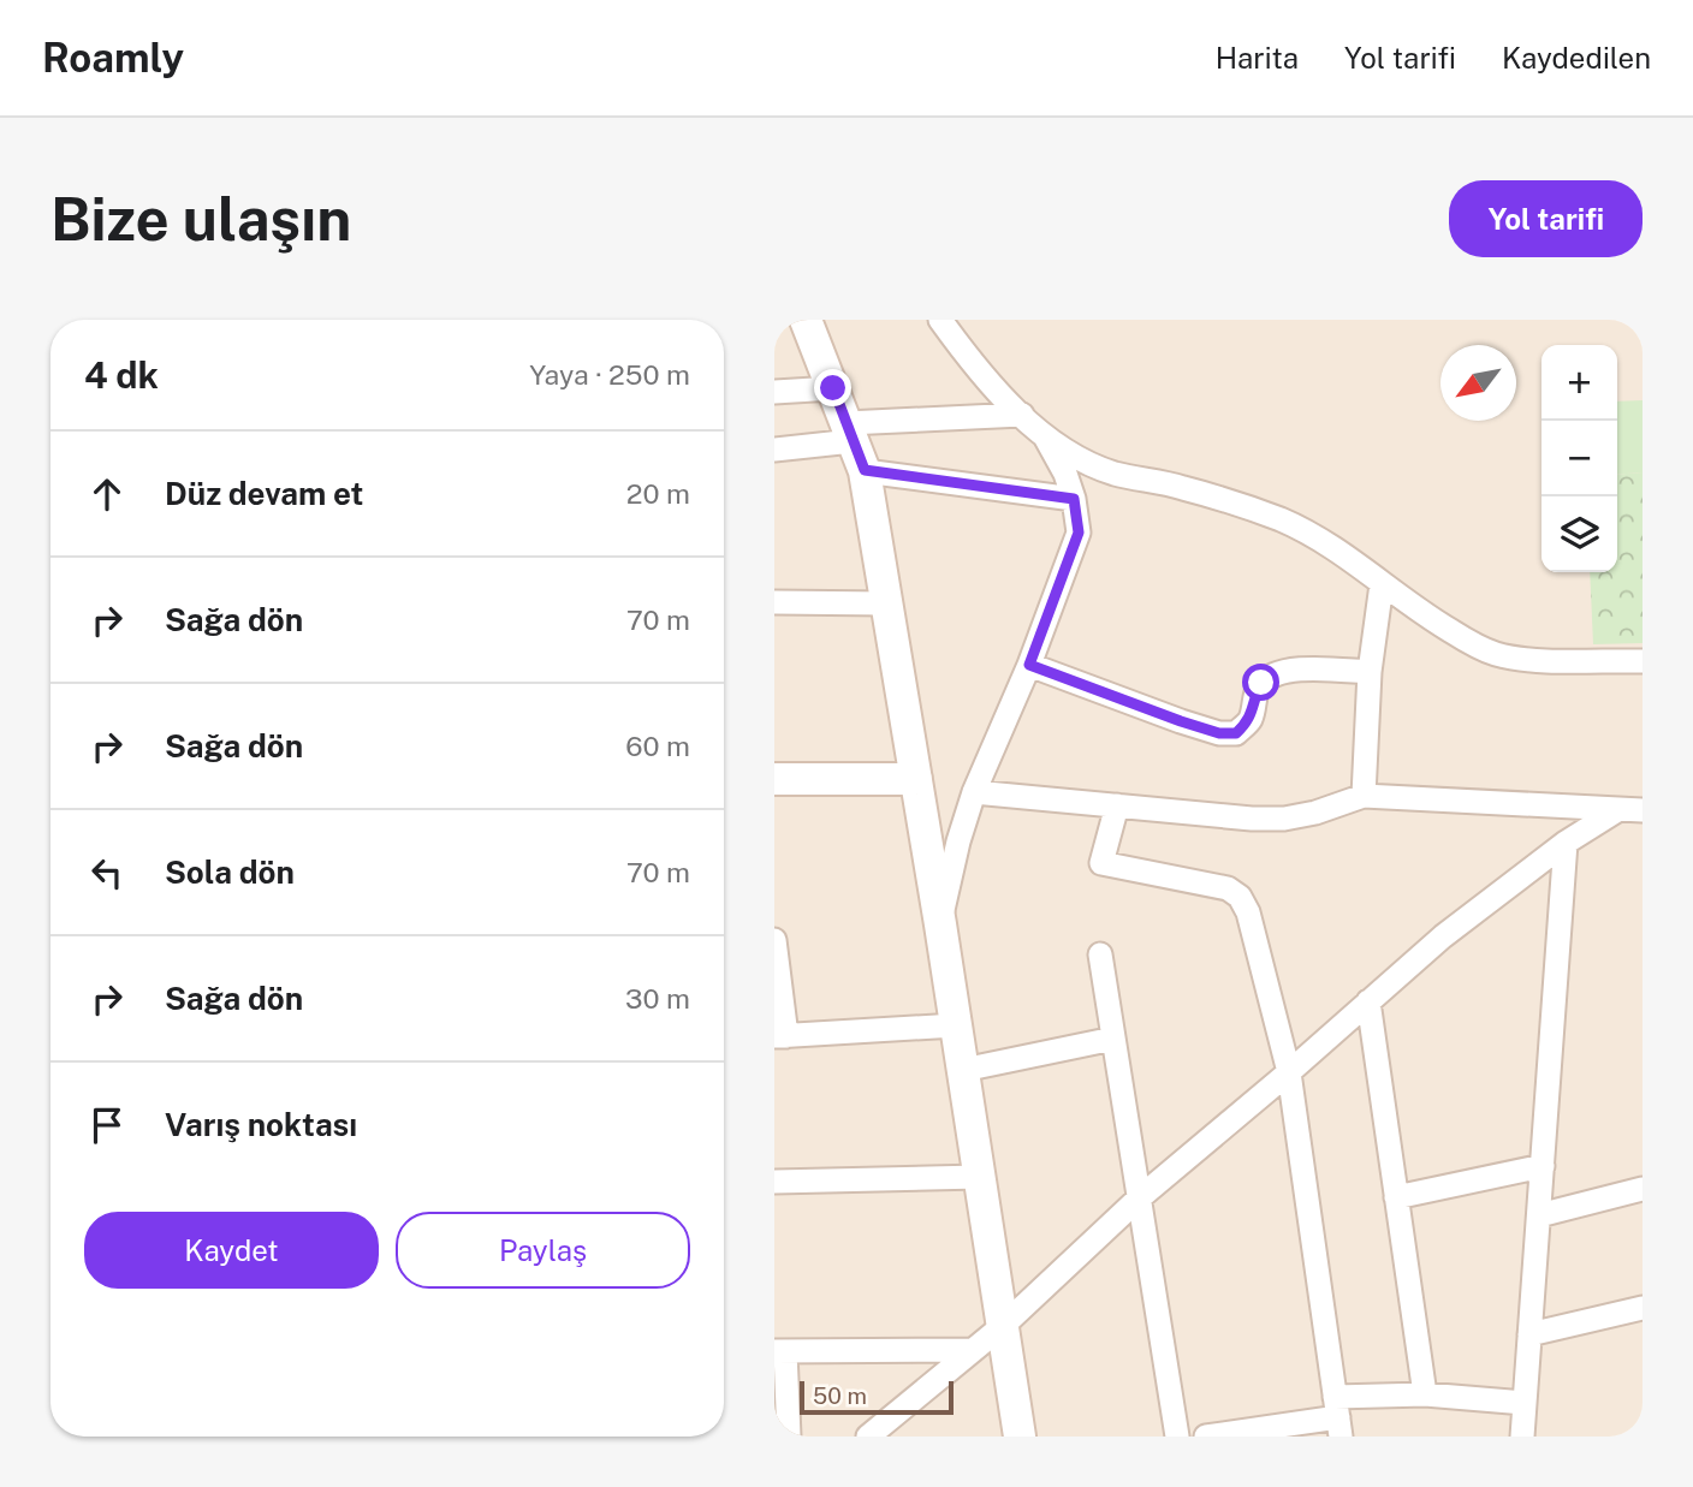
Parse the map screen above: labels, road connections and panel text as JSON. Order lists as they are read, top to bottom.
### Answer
{
  "scale_bar": "50 m",
  "north": "bottom left",
  "page": {
    "header": "Roamly",
    "nav": ["Harita", "Yol tarifi", "Kaydedilen"],
    "buttons": [
      "Yol tarifi",
      ["Kaydet", "Paylaş"]
    ],
    "title": "Bize ulaşın",
    "heading": ["4 dk", "Yaya · 250 m"],
    "map_buttons": ["+", "−"],
    "list": [
      ["Düz devam et", "20 m"],
      ["Sağa dön", "70 m"],
      ["Sağa dön", "60 m"],
      ["Sola dön", "70 m"],
      ["Sağa dön", "30 m"],
      "Varış noktası"
    ],
    "scale": "50 m"
  }
}
